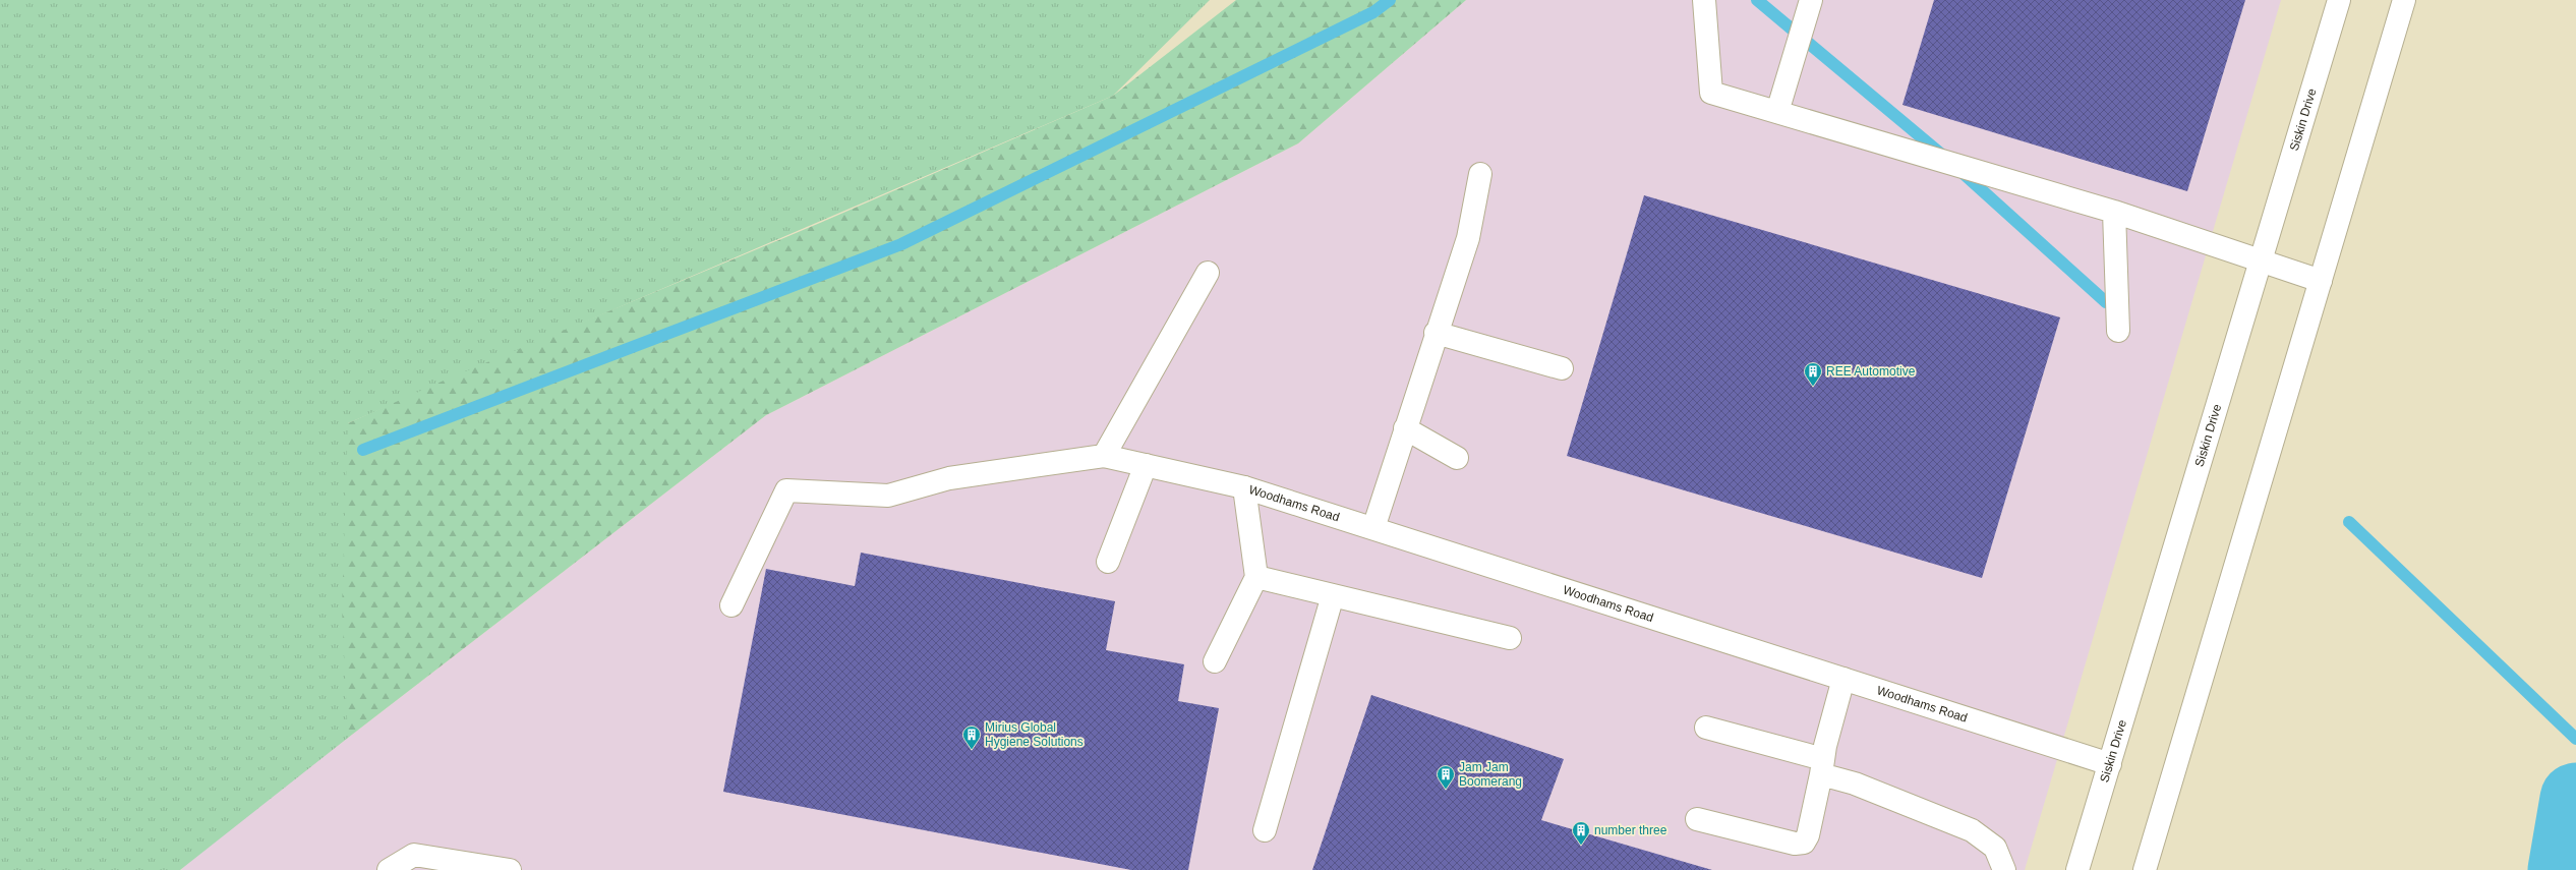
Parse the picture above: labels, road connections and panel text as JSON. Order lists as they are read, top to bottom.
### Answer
{
  "streets": {
    "street": ["Siskin Drive", "Woodhams Road"]
  },
  "crossings": [
    ["Siskin Drive", "Woodhams Road"]
  ],
  "places": {
    "building": [
      "REE Automotive",
      "Mirius Global Hygiene Solutions",
      "Jam Jam Boomerang",
      "number three"
    ]
  }
}
